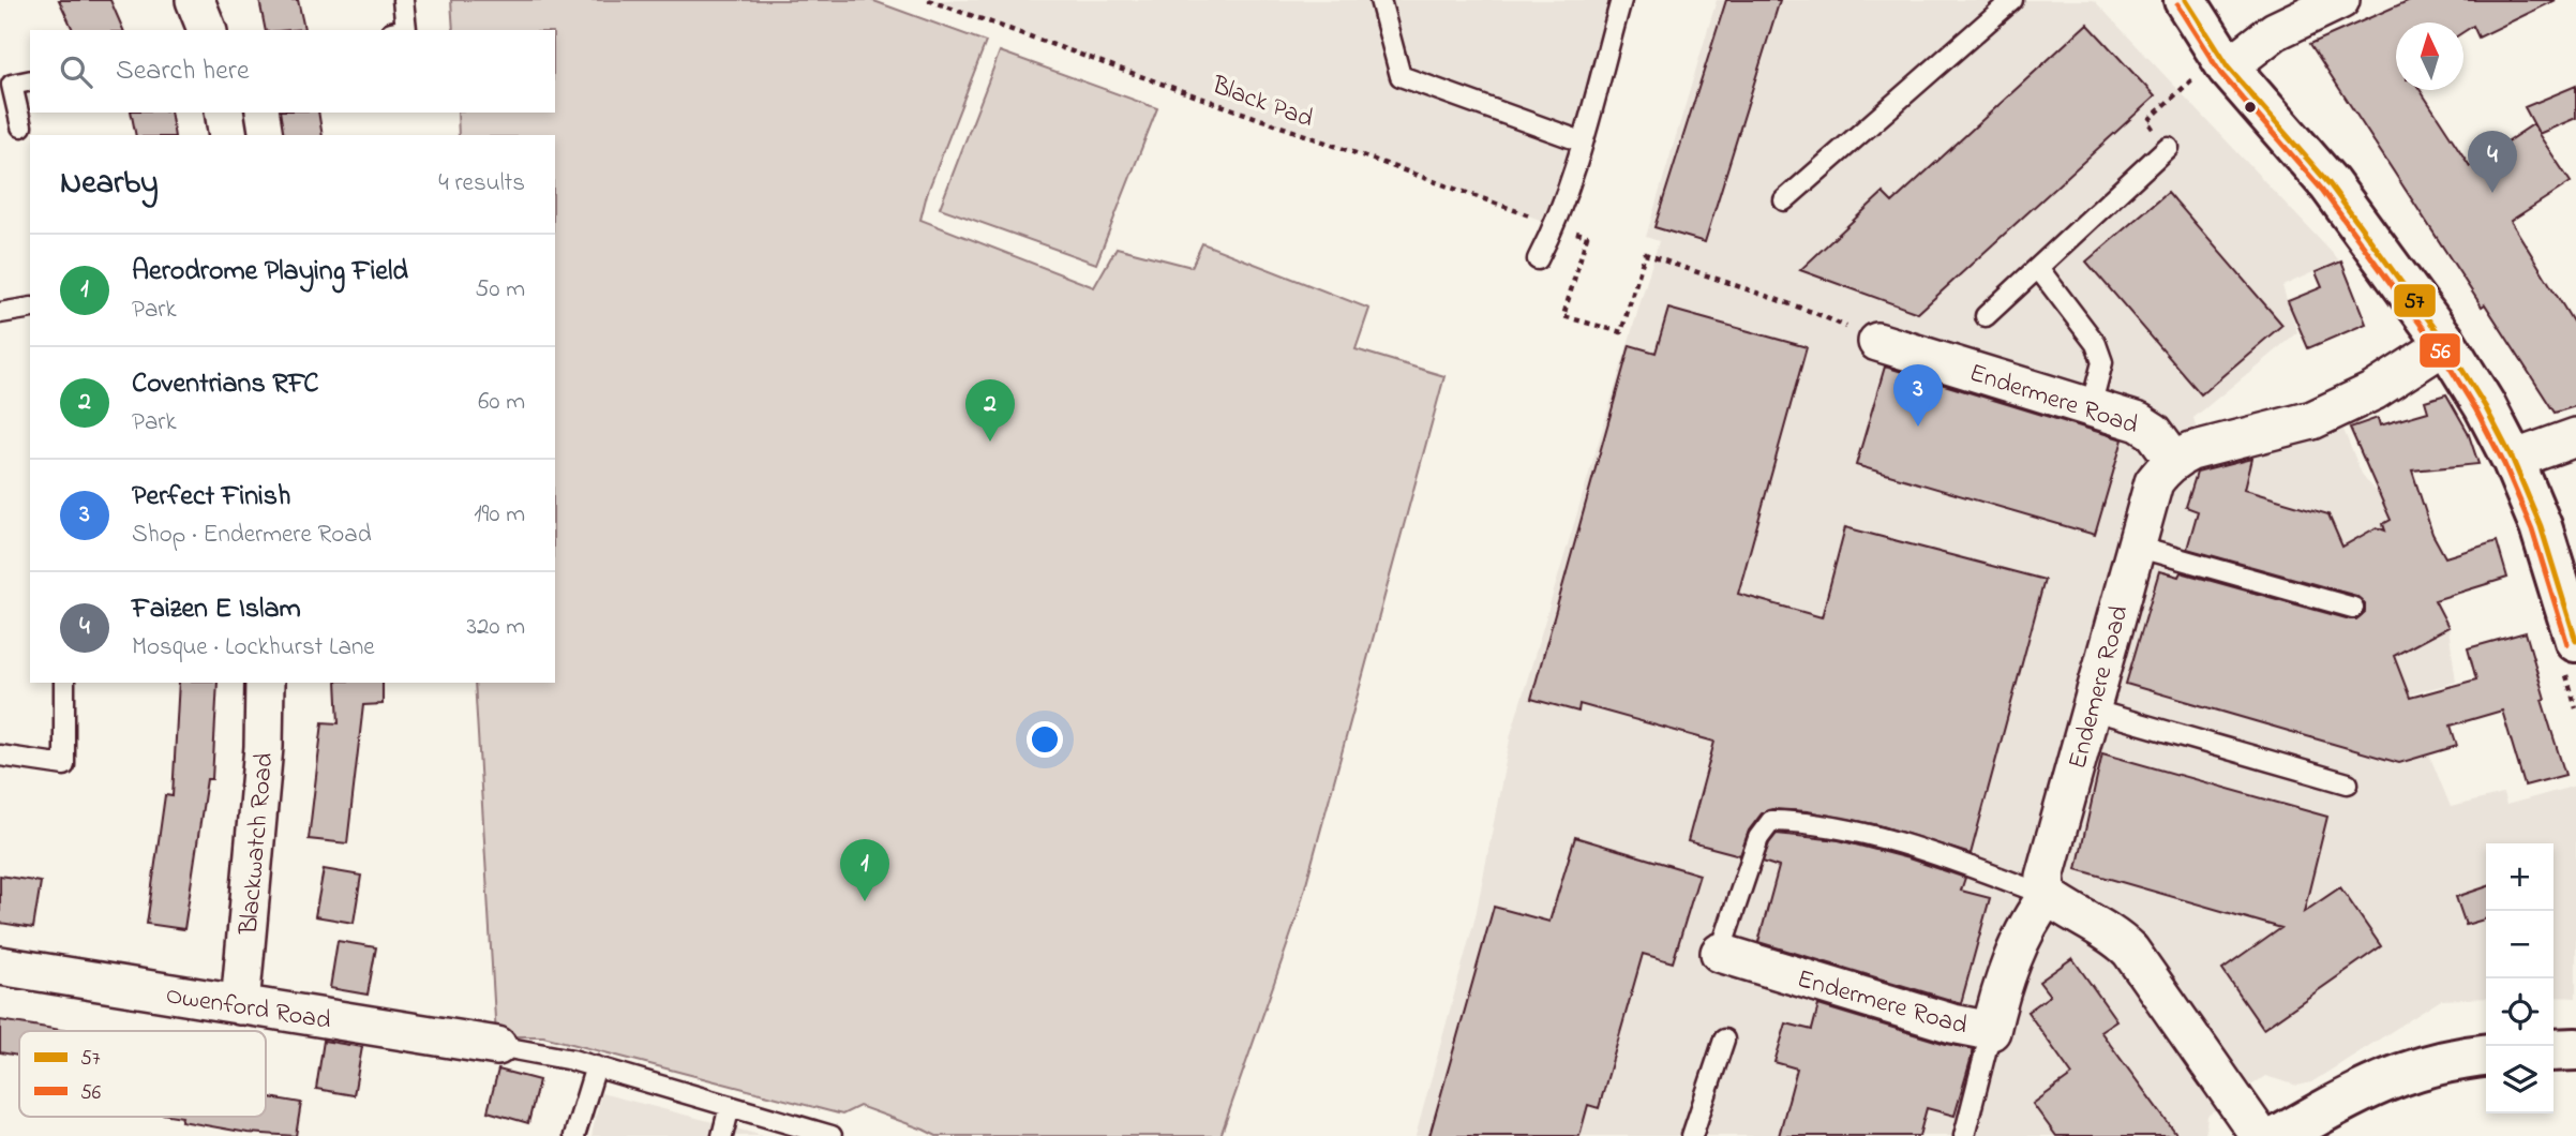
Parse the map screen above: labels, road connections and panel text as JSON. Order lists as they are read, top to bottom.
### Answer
{
  "streets": {
    "street": [
      "Endermere Road",
      "Endemere Road",
      "Blackwatch Road",
      "Owenford Road"
    ],
    "path": ["Black Pad"]
  },
  "crossings": [
    ["Black Pad", "Endermere Road"],
    ["Endermere Road", "Endemere Road"],
    ["Blackwatch Road", "Owenford Road"]
  ],
  "lines": ["transit line 57", "transit line 56"],
  "legend": ["57", "56"],
  "north": "top",
  "page": {
    "search": "Search here",
    "pins": [
      "4",
      "3",
      "2",
      "1"
    ],
    "heading": ["Nearby", "4 results"],
    "list": [
      {
        "mark": "1",
        "name": "Aerodrome Playing Field",
        "note": "Park",
        "value": "50 m"
      },
      {
        "mark": "2",
        "name": "Coventrians RFC",
        "note": "Park",
        "value": "60 m"
      },
      {
        "mark": "3",
        "name": "Perfect Finish",
        "note": "Shop · Endermere Road",
        "value": "190 m"
      },
      {
        "mark": "4",
        "name": "Faizen E Islam",
        "note": "Mosque · Lockhurst Lane",
        "value": "320 m"
      }
    ],
    "map_buttons": ["+", "−"]
  }
}
